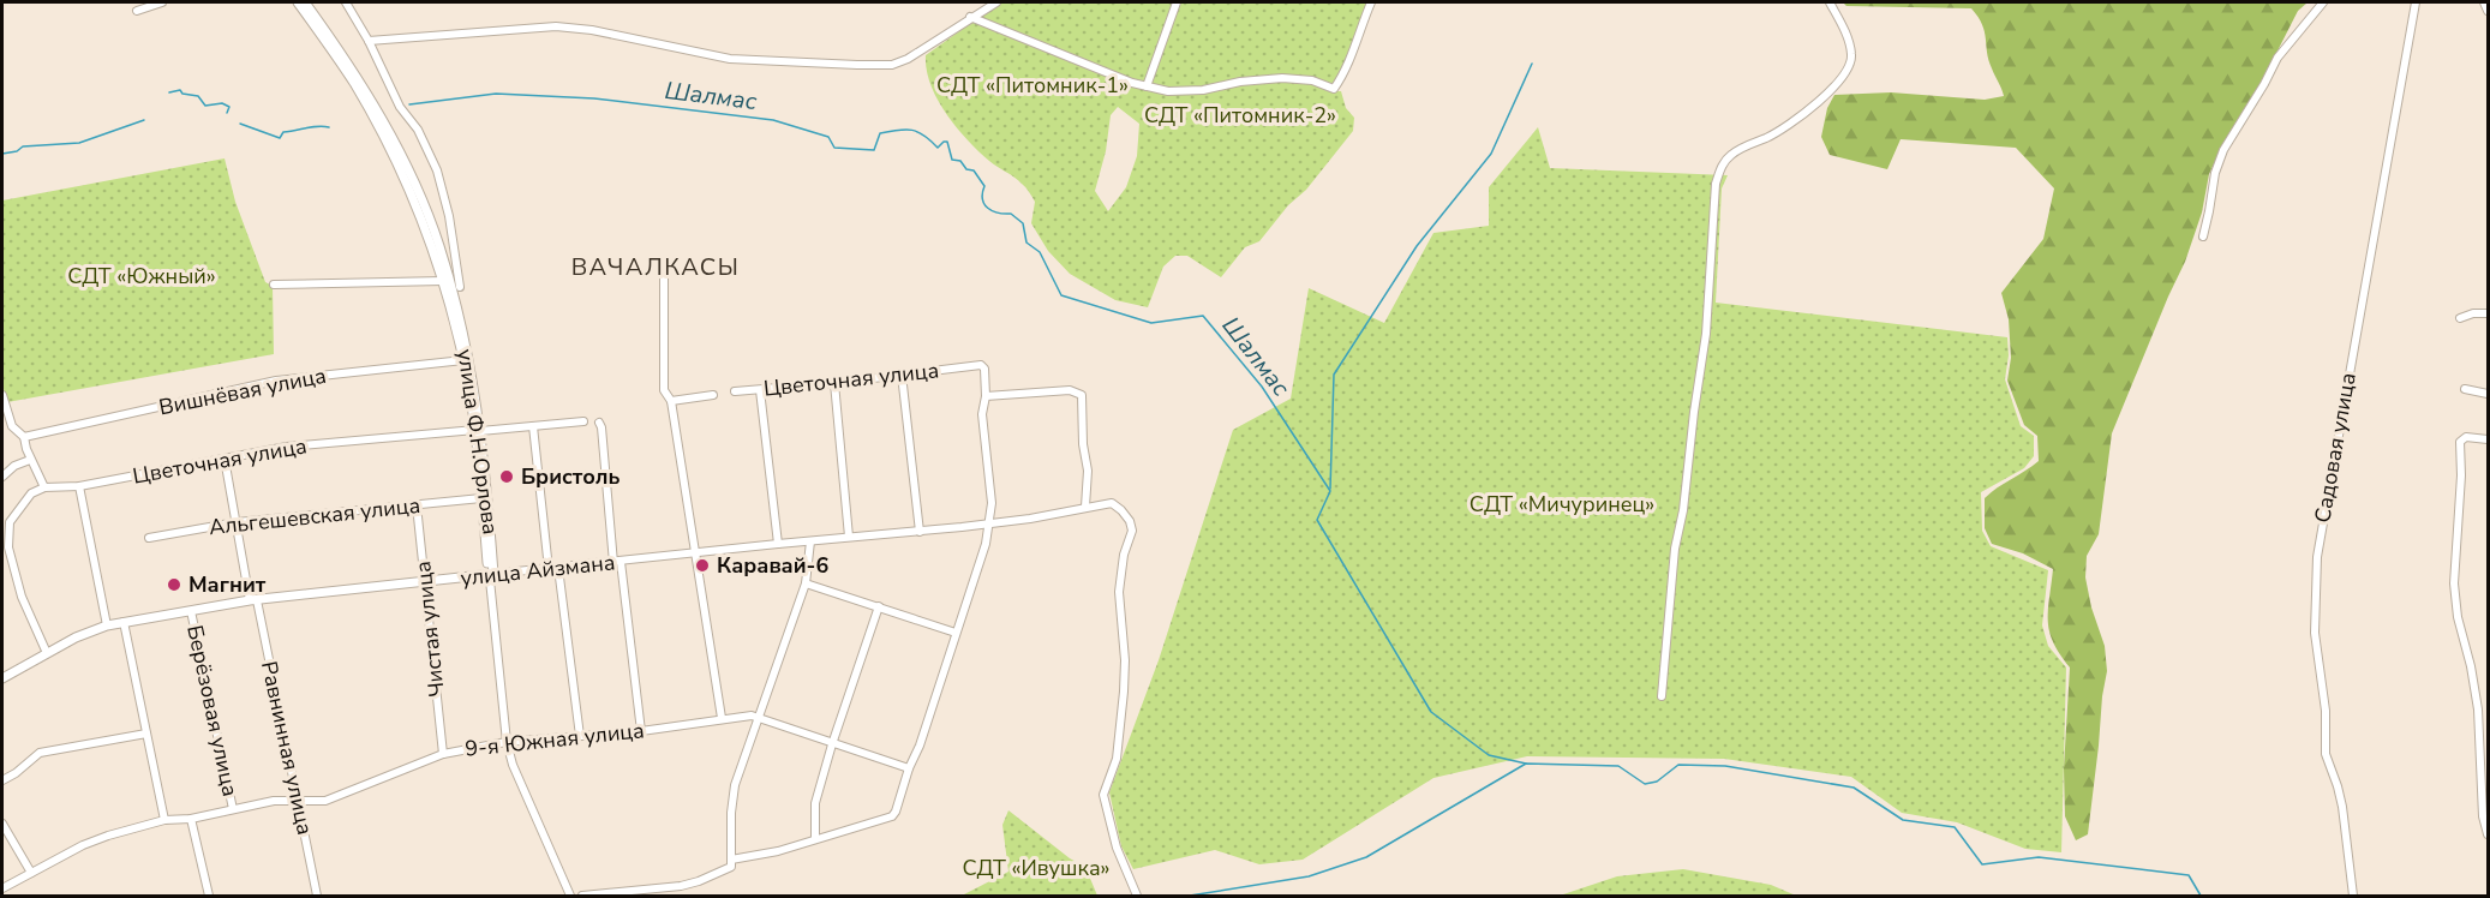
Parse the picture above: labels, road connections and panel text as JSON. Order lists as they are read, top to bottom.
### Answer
{
  "streets": {
    "street": [
      "Цветочная улица",
      "Вишнёвая улица",
      "улица Ф.Н.Орлова",
      "Садовая улица",
      "Альгешевская улица",
      "улица Айзмана",
      "Чистая улица",
      "Берёзовая улица",
      "9-я Южная улица",
      "Равнинная улица"
    ]
  },
  "crossings": [
    ["Цветочная улица", "улица Ф.Н.Орлова"],
    ["Цветочная улица", "Равнинная улица"],
    ["Вишнёвая улица", "улица Ф.Н.Орлова"],
    ["улица Ф.Н.Орлова", "Альгешевская улица"],
    ["улица Ф.Н.Орлова", "улица Айзмана"],
    ["Альгешевская улица", "Чистая улица"],
    ["Альгешевская улица", "Равнинная улица"],
    ["улица Айзмана", "Чистая улица"],
    ["улица Айзмана", "Берёзовая улица"],
    ["улица Айзмана", "Равнинная улица"],
    ["Чистая улица", "9-я Южная улица"],
    ["Берёзовая улица", "9-я Южная улица"],
    ["9-я Южная улица", "Равнинная улица"]
  ],
  "districts": ["ВАЧАЛКАСЫ"],
  "water": ["Шалмас"],
  "parks": [
    "СДТ «Питомник-1»",
    "СДТ «Питомник-2»",
    "СДТ «Южный»",
    "СДТ «Мичуринец»",
    "СДТ «Ивушка»"
  ],
  "places": ["Бристоль", "Каравай-6", "Магнит"]
}
